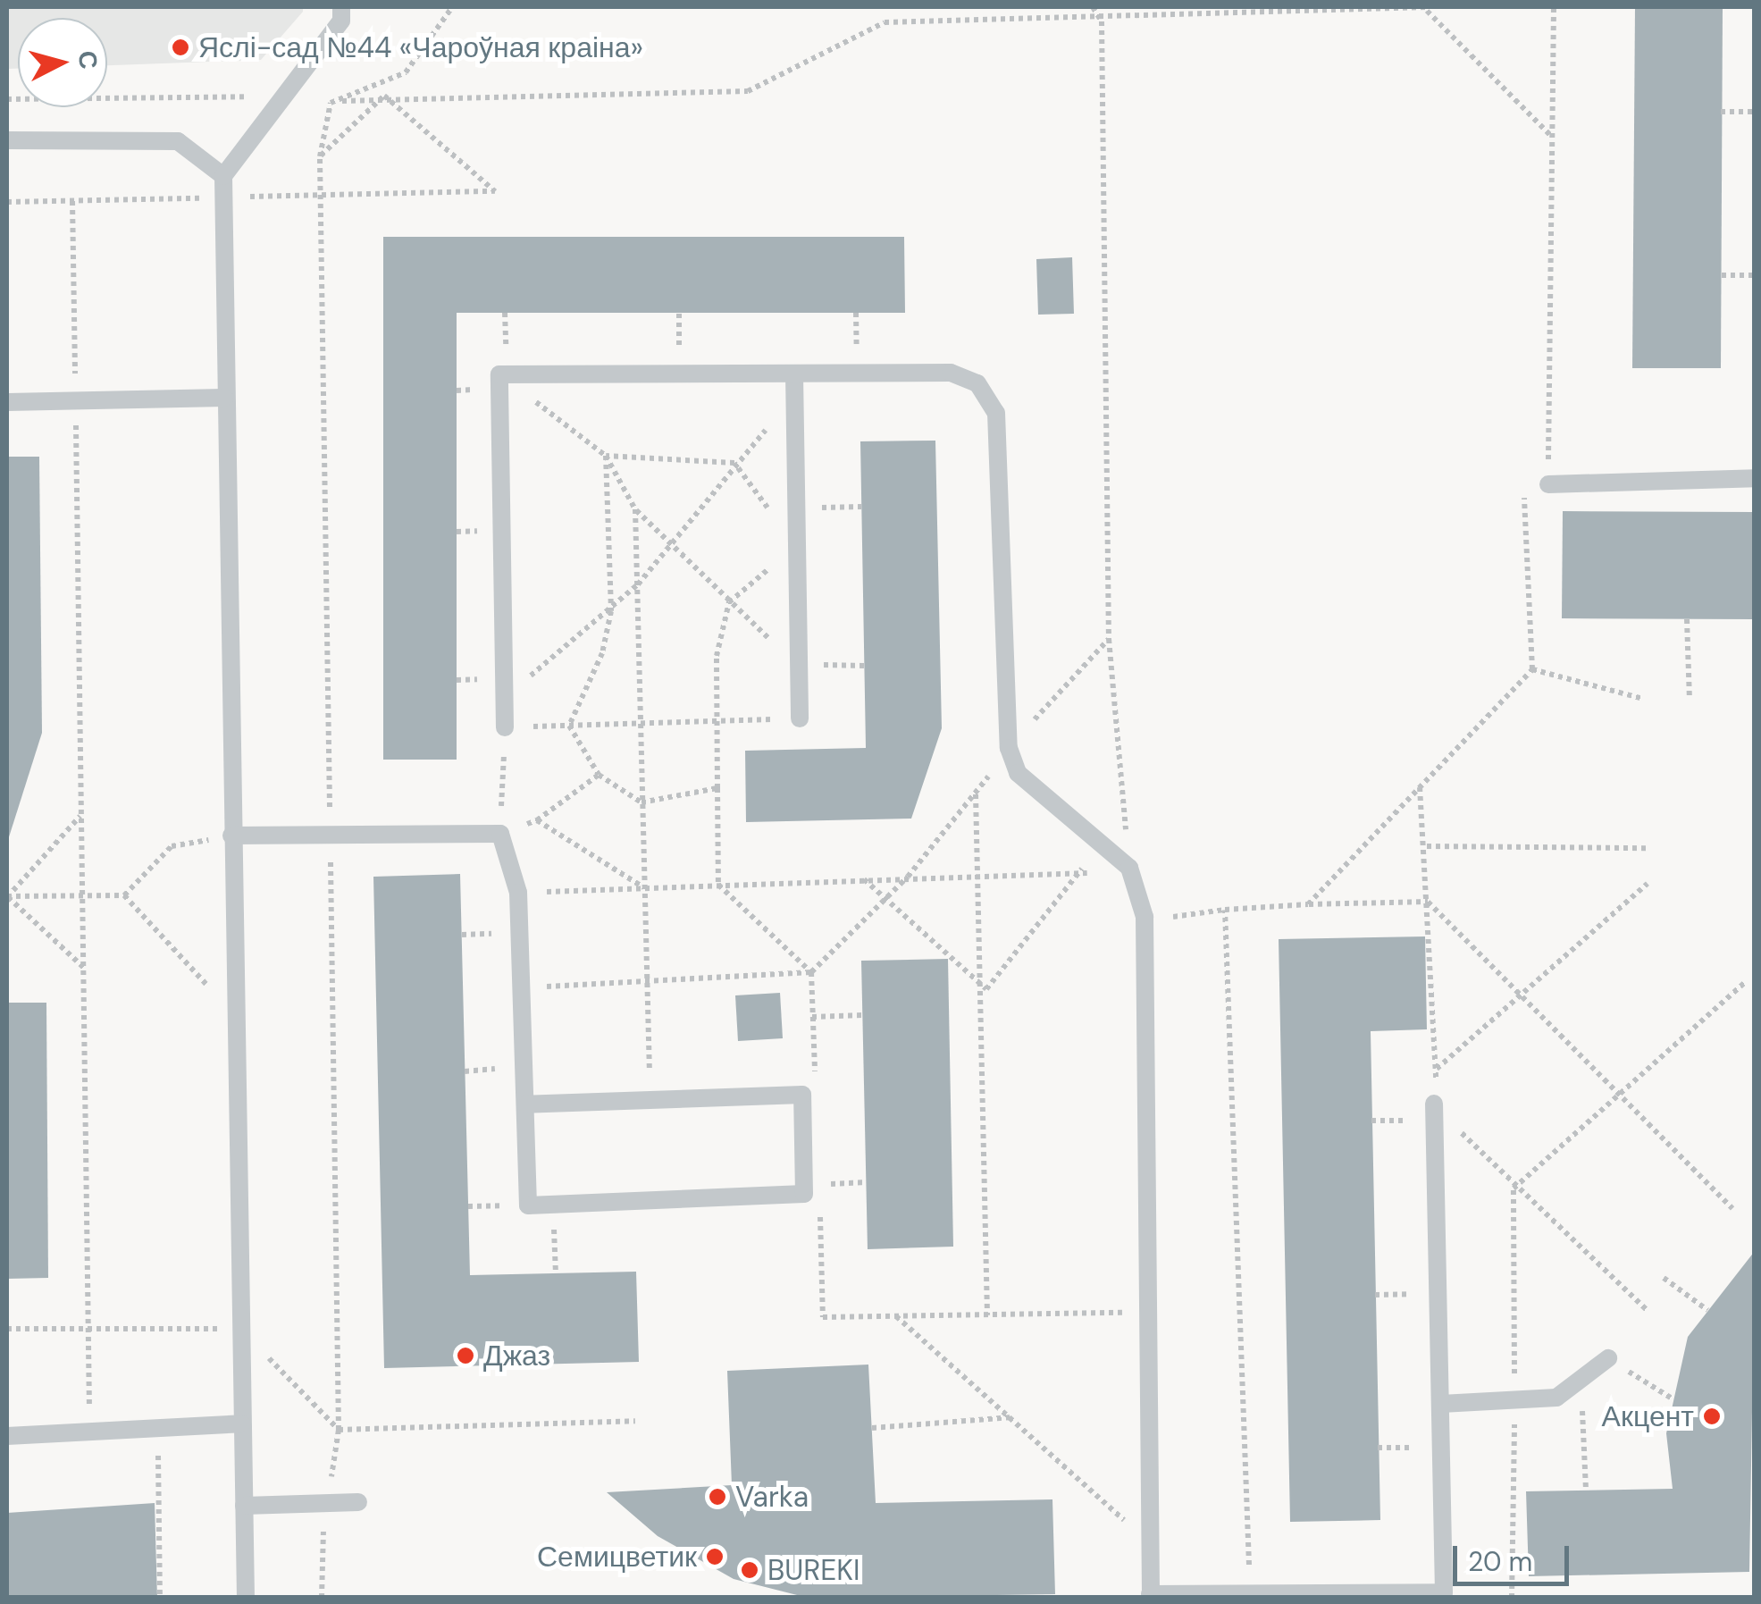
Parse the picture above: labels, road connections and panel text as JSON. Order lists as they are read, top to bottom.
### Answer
{
  "places": [
    "Яслі-сад №44 «Чароўная краіна»",
    "Джаз",
    "Акцент",
    "Varka",
    "Семицветик",
    "BUREKI"
  ],
  "scale_bar": "20 m",
  "north": "right"
}
